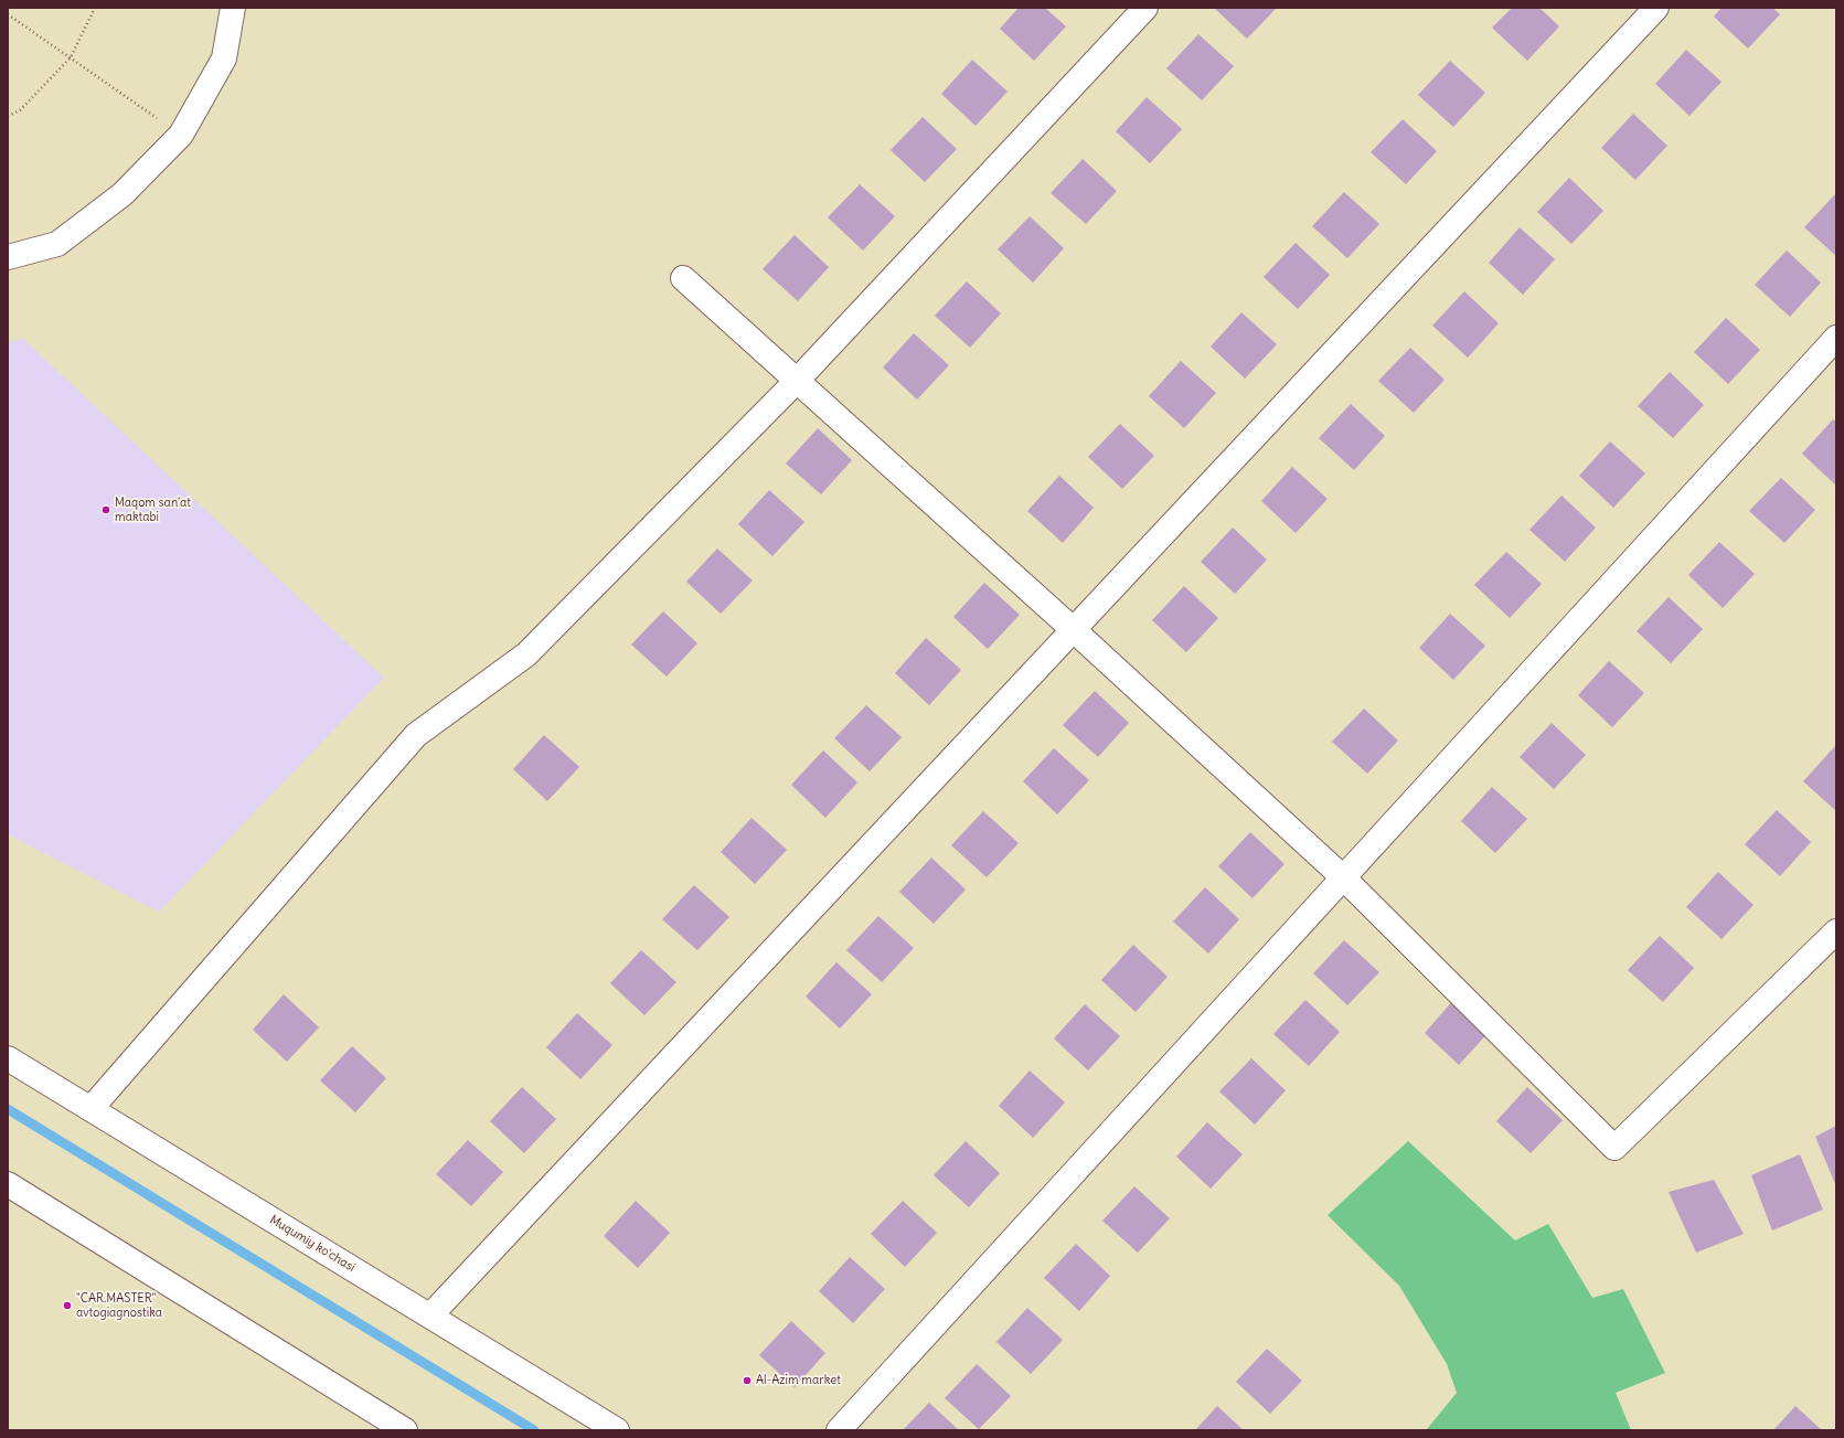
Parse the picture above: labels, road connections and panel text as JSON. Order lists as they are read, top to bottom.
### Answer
{
  "streets": {
    "street": ["Muqumiy ko'chasi"]
  },
  "places": ["Maqom san'at maktabi", "\"CAR.MASTER\" avtogiagnostika", "Al-Azim market"]
}
